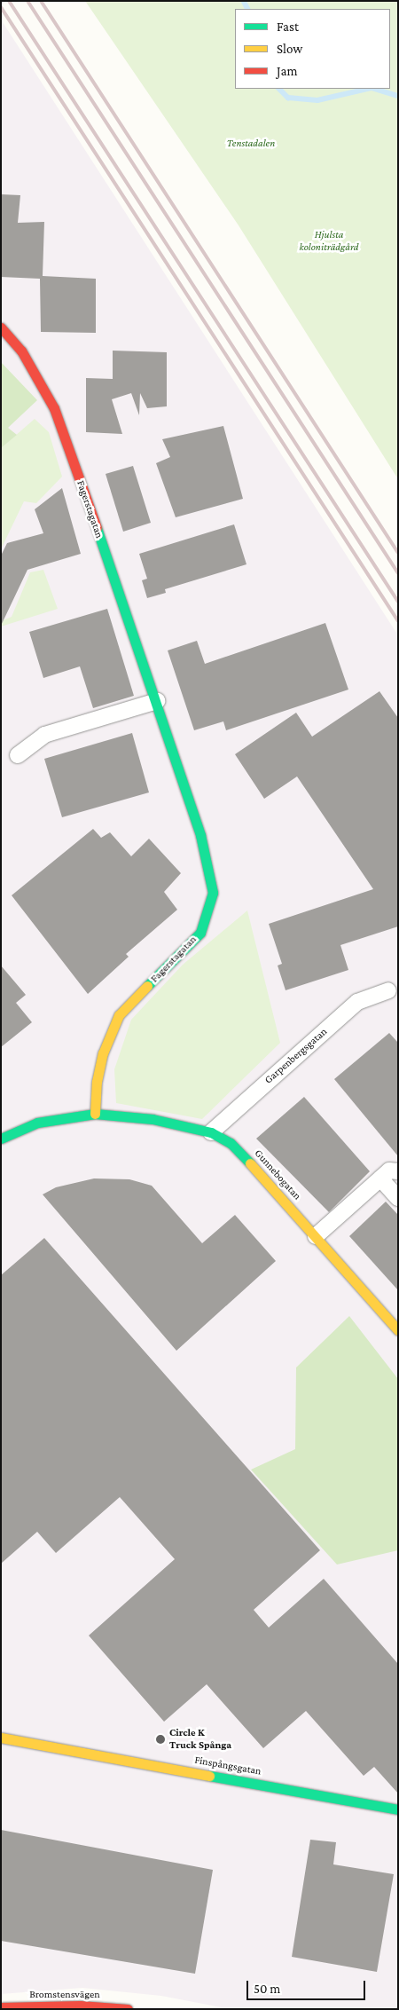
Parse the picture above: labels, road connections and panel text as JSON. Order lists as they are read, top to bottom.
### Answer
{
  "streets": {
    "street": [
      "Fagerstagatan",
      "Garpenbergsgatan",
      "Gunnebogatan",
      "Finspångsgatan",
      "Bromstensvägen"
    ]
  },
  "crossings": [
    ["Fagerstagatan", "Gunnebogatan"],
    ["Garpenbergsgatan", "Gunnebogatan"]
  ],
  "parks": ["Tenstadalen", "Hjulsta koloniträdgård"],
  "places": ["Circle K Truck Spånga"],
  "legend": ["Fast", "Slow", "Jam"],
  "scale_bar": "50 m"
}
